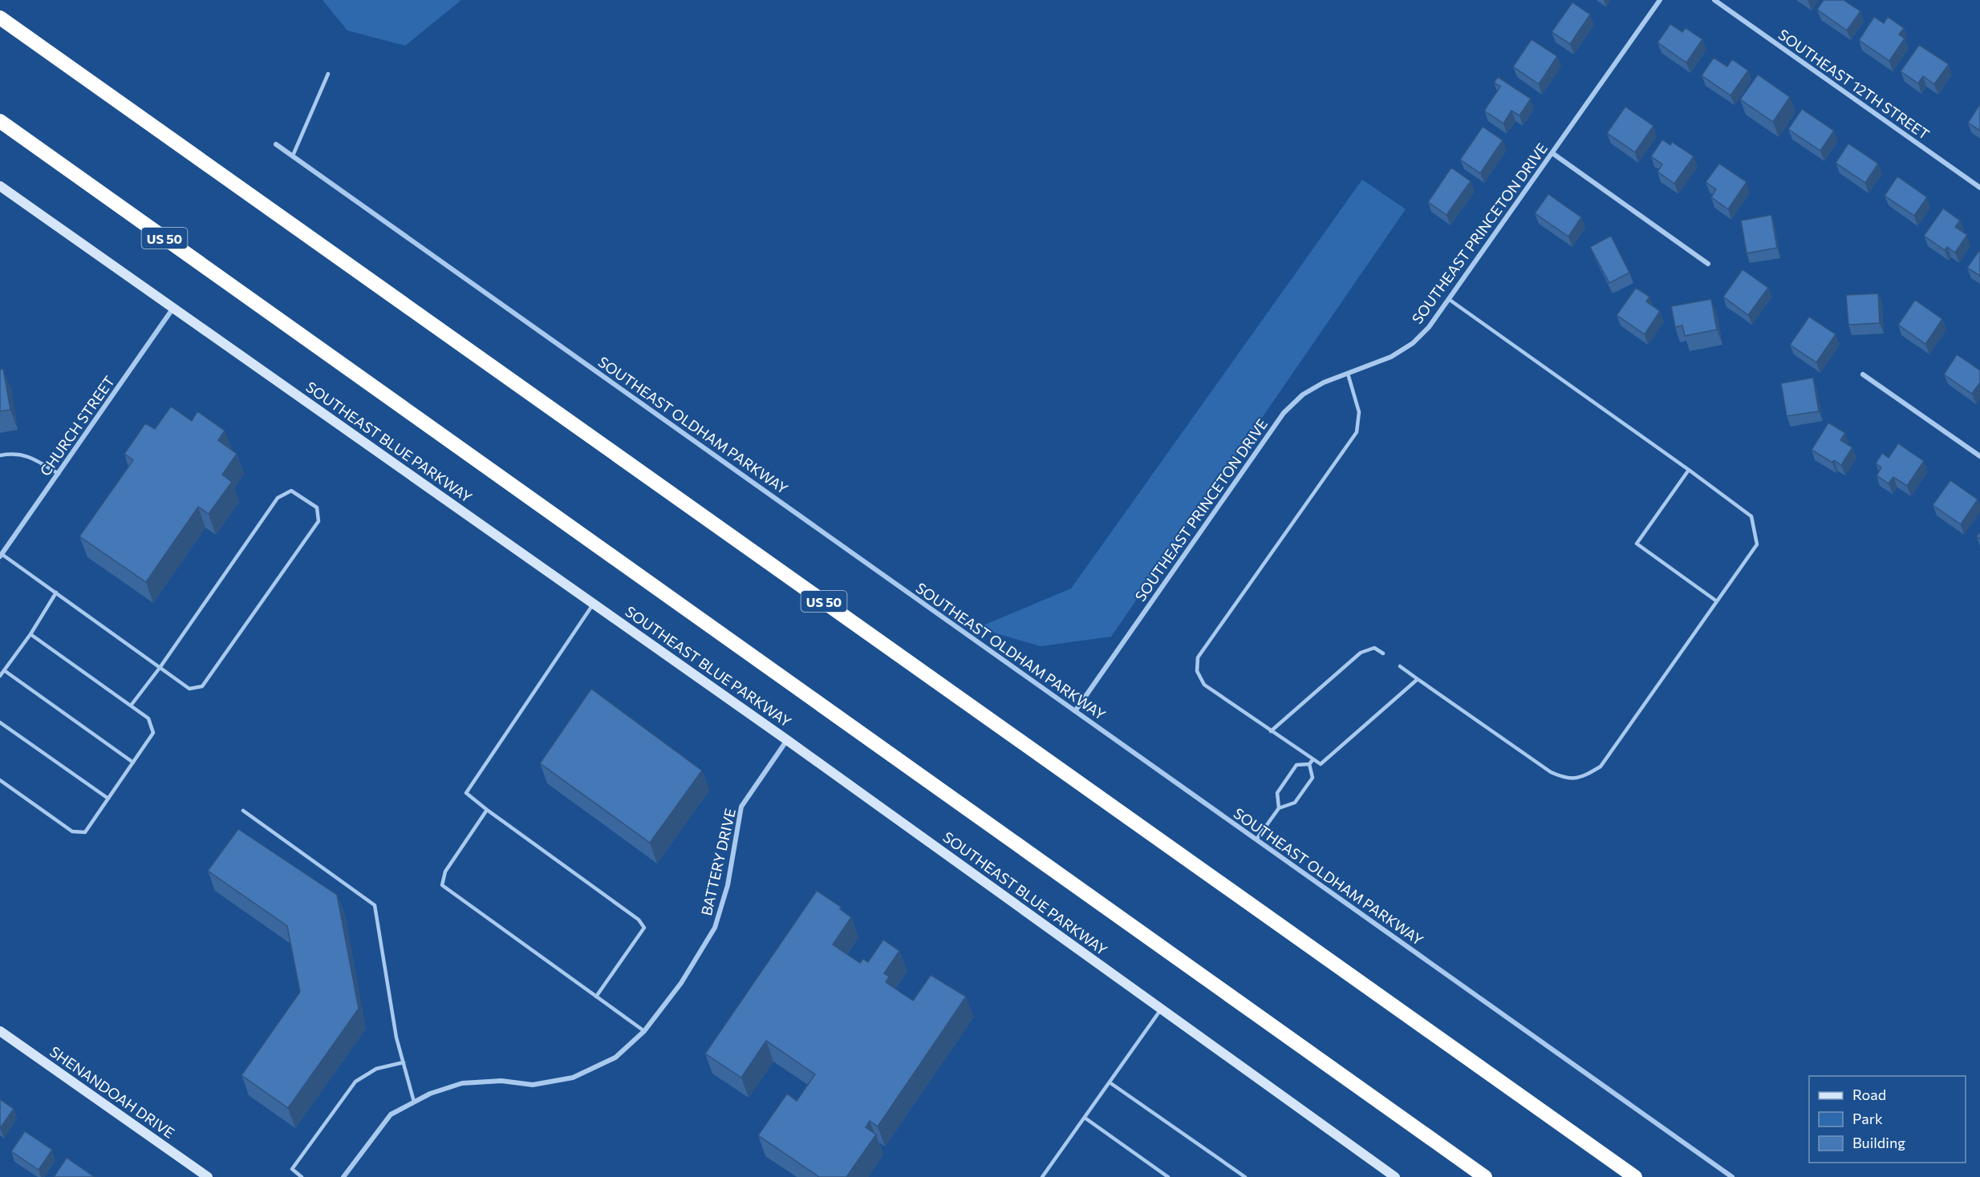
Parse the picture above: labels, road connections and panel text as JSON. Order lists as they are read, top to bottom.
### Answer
{
  "streets": {
    "highway": ["US 50"],
    "street": [
      "SOUTHEAST 12TH STREET",
      "SOUTHEAST PRINCETON DRIVE",
      "SOUTHEAST OLDHAM PARKWAY",
      "CHURCH STREET",
      "SOUTHEAST BLUE PARKWAY",
      "BATTERY DRIVE",
      "SHENANDOAH DRIVE"
    ]
  },
  "crossings": [
    ["SOUTHEAST PRINCETON DRIVE", "SOUTHEAST OLDHAM PARKWAY"],
    ["CHURCH STREET", "SOUTHEAST BLUE PARKWAY"],
    ["SOUTHEAST BLUE PARKWAY", "BATTERY DRIVE"]
  ],
  "legend": ["Road", "Park", "Building"]
}
